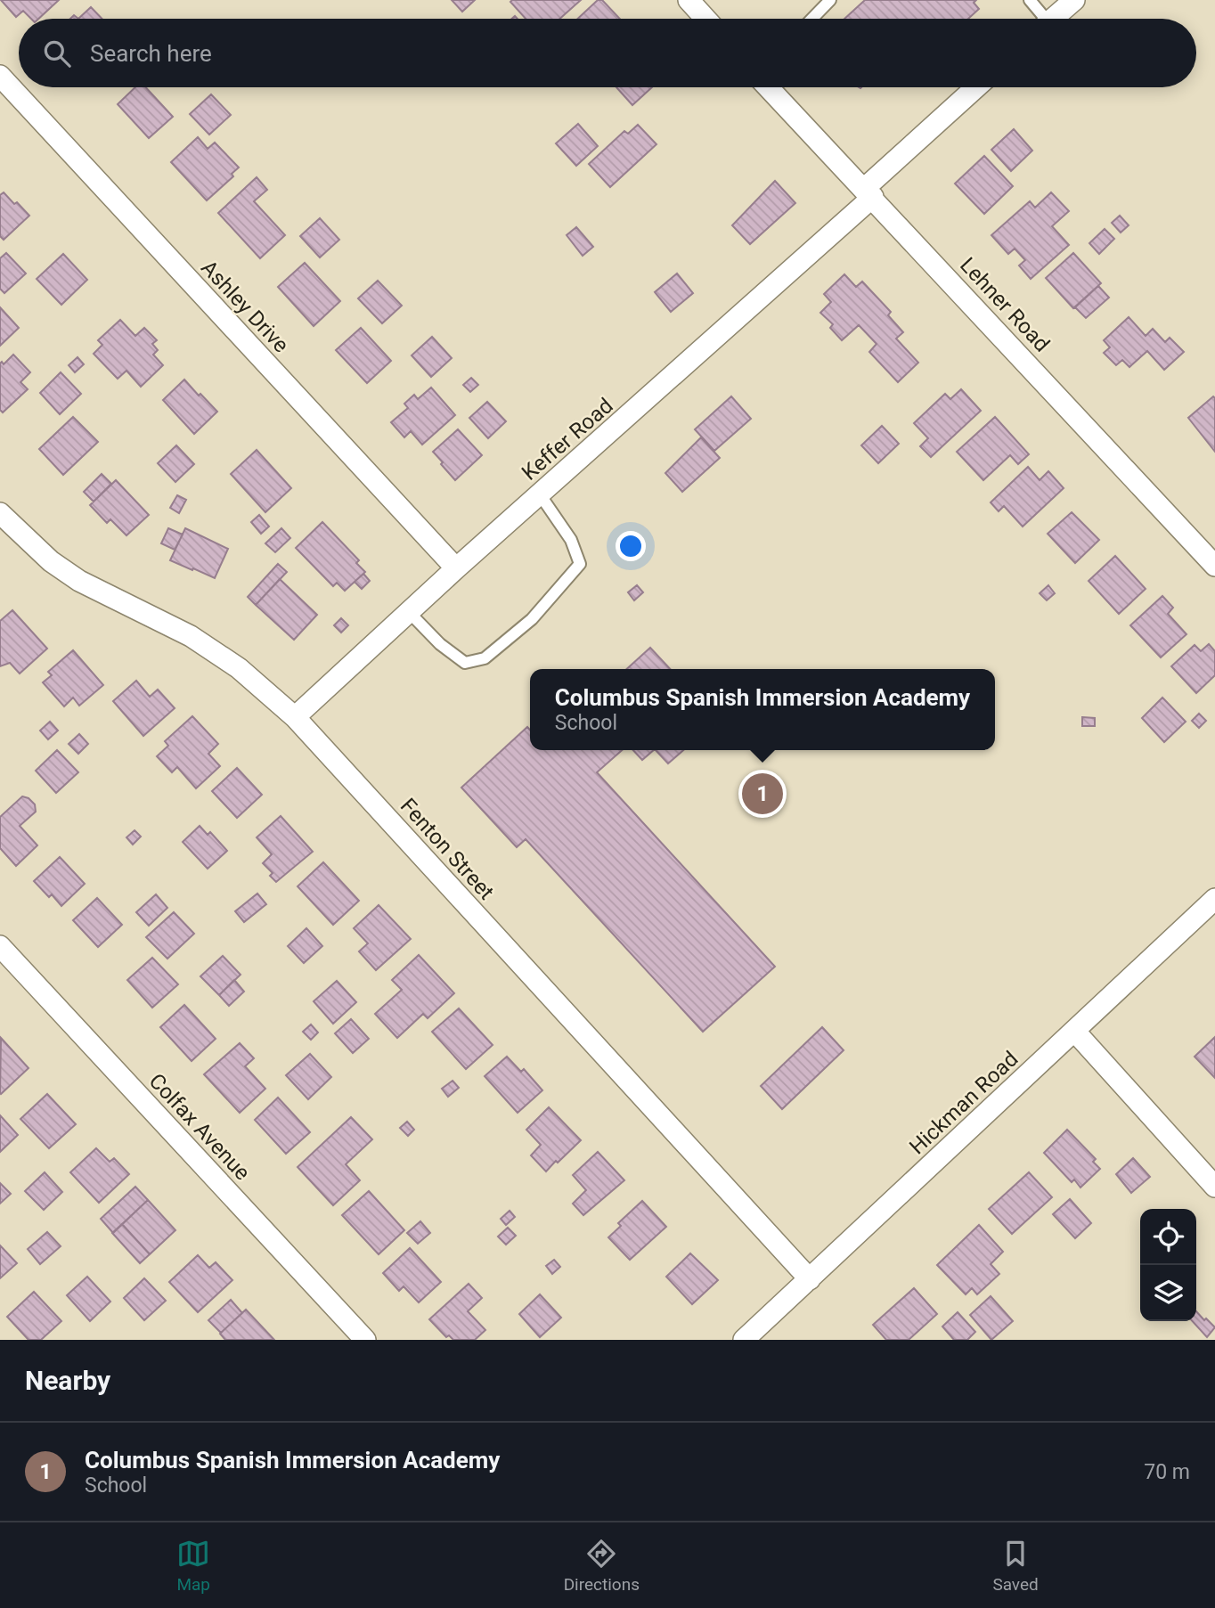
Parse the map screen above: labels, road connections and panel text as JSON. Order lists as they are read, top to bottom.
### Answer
{
  "streets": {
    "street": [
      "Lehner Road",
      "Ashley Drive",
      "Keffer Road",
      "Fenton Street",
      "Hickman Road",
      "Colfax Avenue"
    ]
  },
  "crossings": [
    ["Lehner Road", "Keffer Road"],
    ["Ashley Drive", "Keffer Road"],
    ["Keffer Road", "Fenton Street"],
    ["Fenton Street", "Hickman Road"]
  ],
  "page": {
    "search": "Search here",
    "popup": ["Columbus Spanish Immersion Academy", "School"],
    "pins": "1",
    "heading": "Nearby",
    "list": [
      {
        "mark": "1",
        "name": "Columbus Spanish Immersion Academy",
        "note": "School",
        "value": "70 m"
      }
    ],
    "nav": ["Map", "Directions", "Saved"]
  }
}
